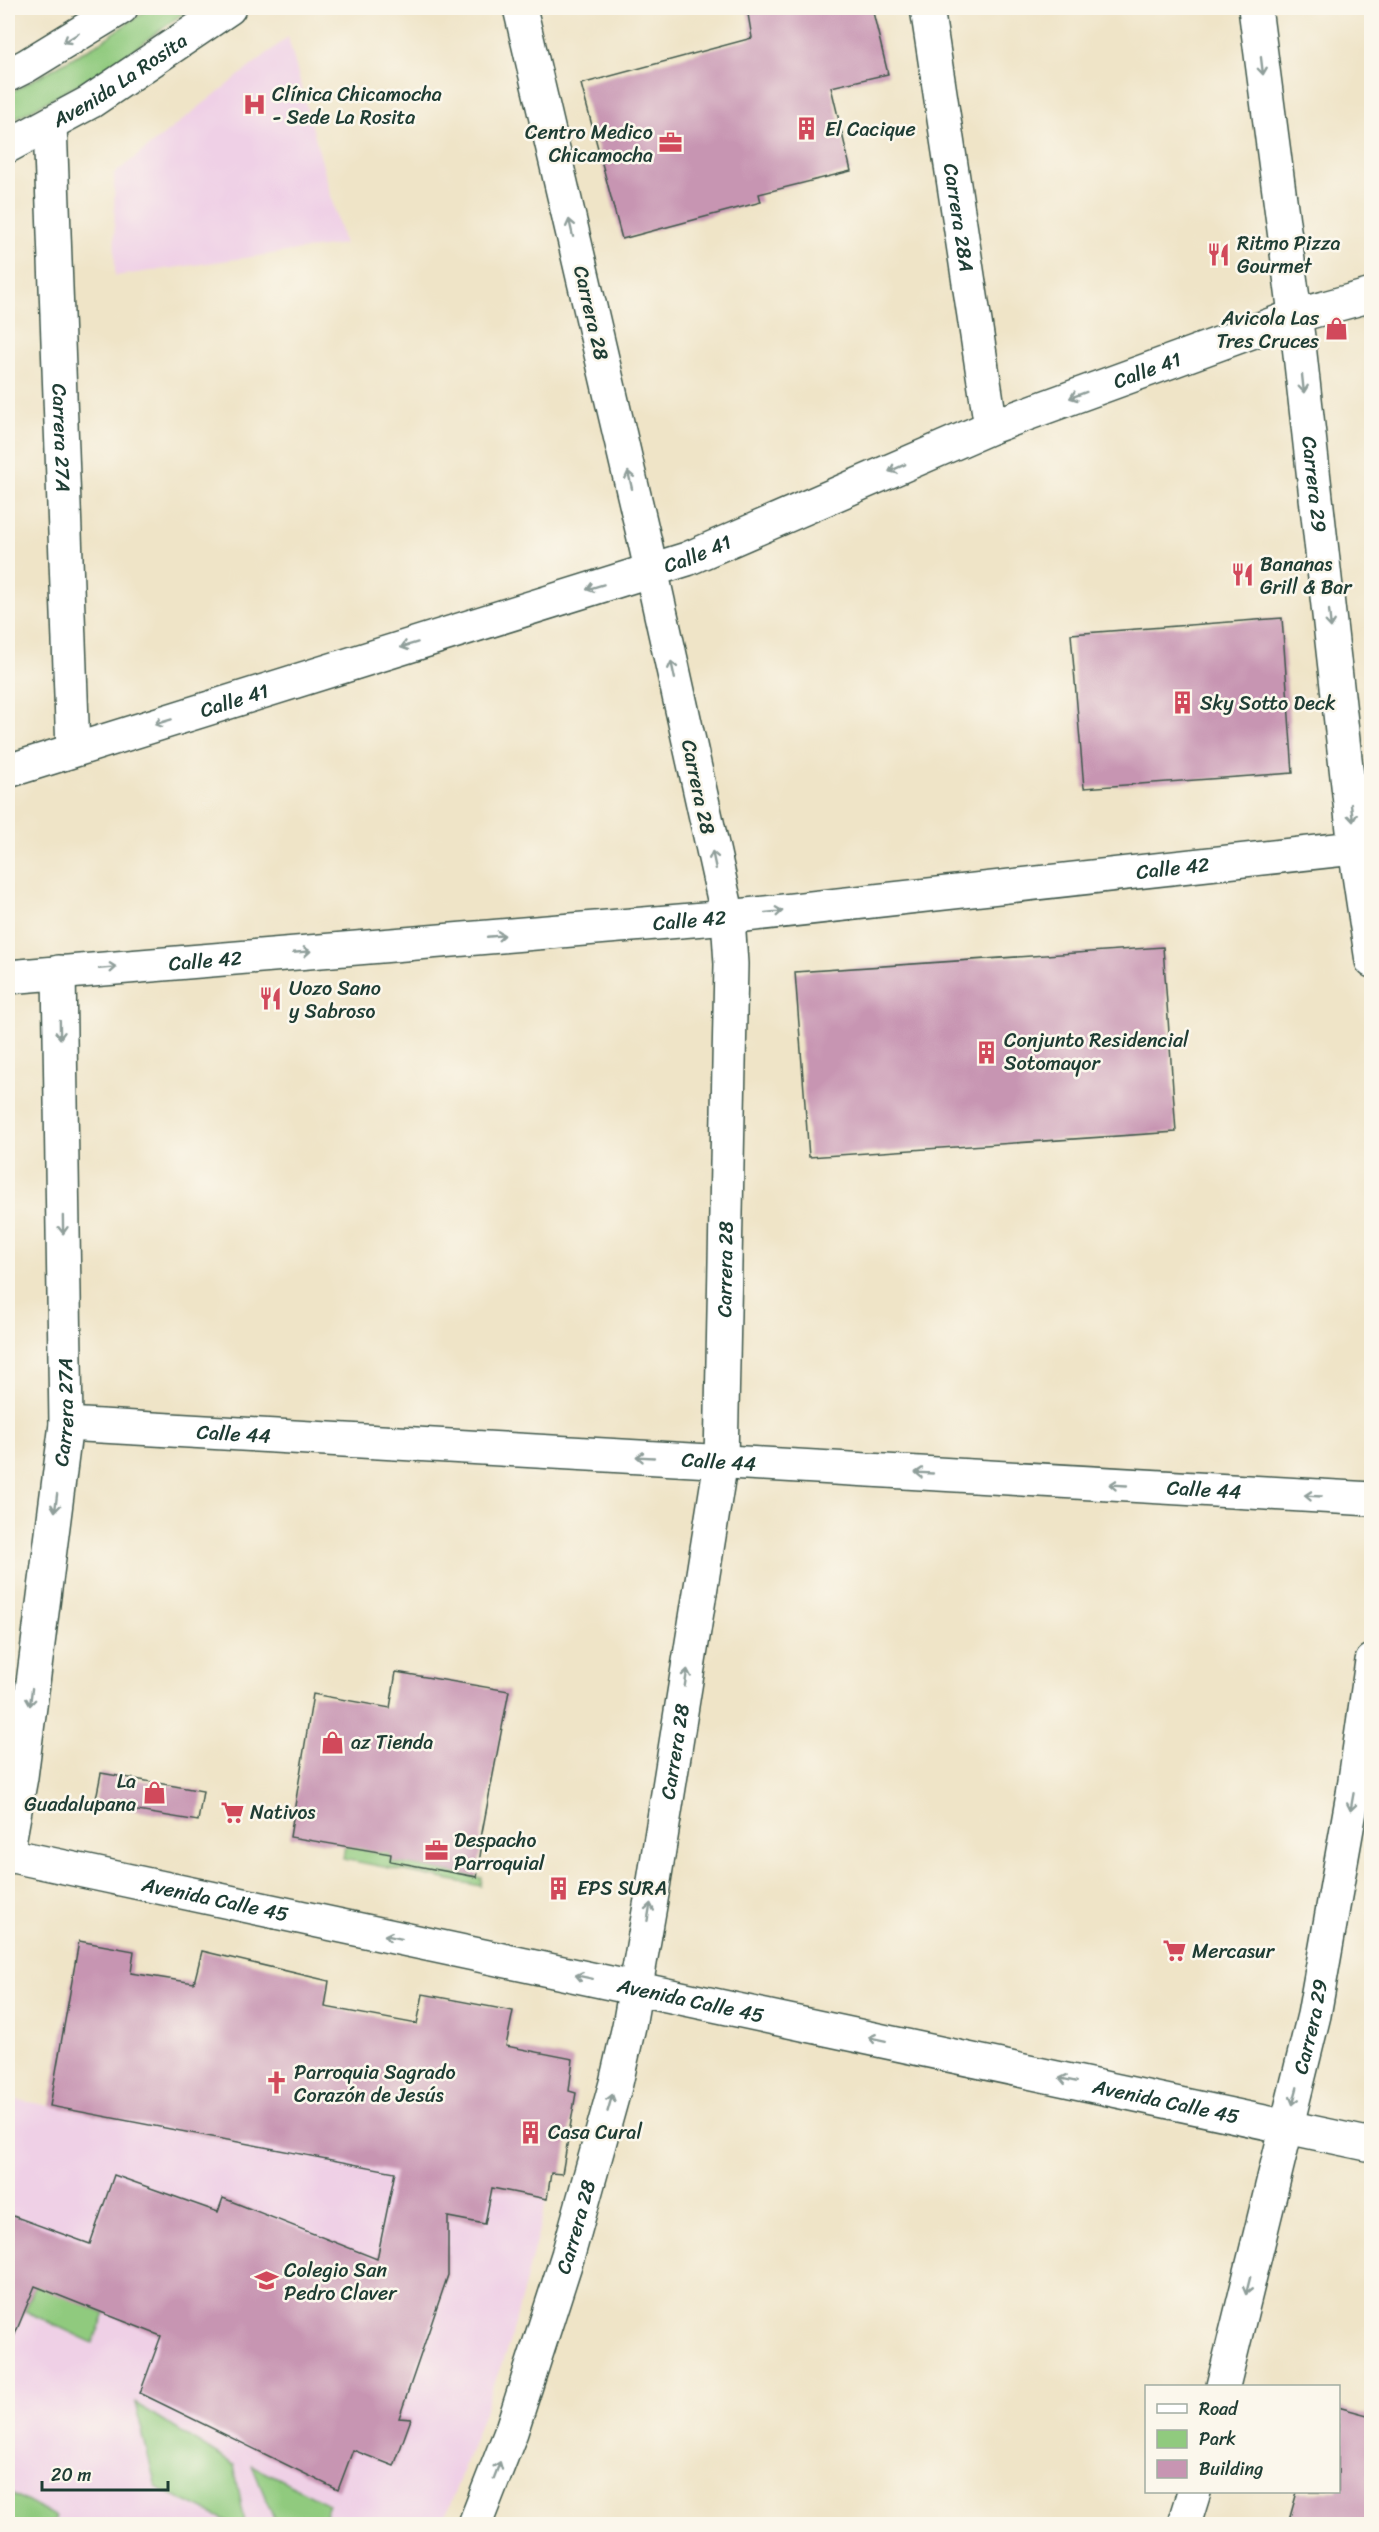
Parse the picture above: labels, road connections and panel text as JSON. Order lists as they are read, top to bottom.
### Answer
{
  "streets": {
    "street": [
      "Avenida La Rosita",
      "Carrera 28A",
      "Carrera 28",
      "Calle 41",
      "Carrera 27A",
      "Carrera 29",
      "Calle 42",
      "Calle 44",
      "Avenida Calle 45"
    ]
  },
  "crossings": [
    ["Avenida La Rosita", "Carrera 27A"],
    ["Carrera 28A", "Calle 41"],
    ["Carrera 28", "Calle 41"],
    ["Carrera 28", "Calle 42"],
    ["Carrera 28", "Calle 44"],
    ["Carrera 28", "Avenida Calle 45"],
    ["Calle 41", "Carrera 27A"],
    ["Calle 41", "Carrera 29"],
    ["Carrera 27A", "Calle 42"],
    ["Carrera 27A", "Calle 44"],
    ["Carrera 29", "Calle 42"],
    ["Carrera 29", "Avenida Calle 45"]
  ],
  "one_way": [
    "Carrera 28",
    "Calle 41",
    "Carrera 27A",
    "Carrera 29",
    "Calle 42",
    "Calle 44",
    "Avenida Calle 45"
  ],
  "places": {
    "hospital": ["Clínica Chicamocha - Sede La Rosita"],
    "building": [
      "El Cacique",
      "Sky Sotto Deck",
      "Conjunto Residencial Sotomayor",
      "EPS SURA",
      "Casa Cural"
    ],
    "office": ["Centro Medico Chicamocha", "Despacho Parroquial"],
    "restaurant": ["Ritmo Pizza Gourmet", "Bananas Grill & Bar", "Uozo Sano y Sabroso"],
    "shop": ["Avicola Las Tres Cruces", "az Tienda", "La Guadalupana"],
    "supermarket": ["Nativos", "Mercasur"],
    "church": ["Parroquia Sagrado Corazón de Jesús"],
    "school or university": ["Colegio San Pedro Claver"]
  },
  "legend": ["Road", "Park", "Building"],
  "scale_bar": "20 m"
}
